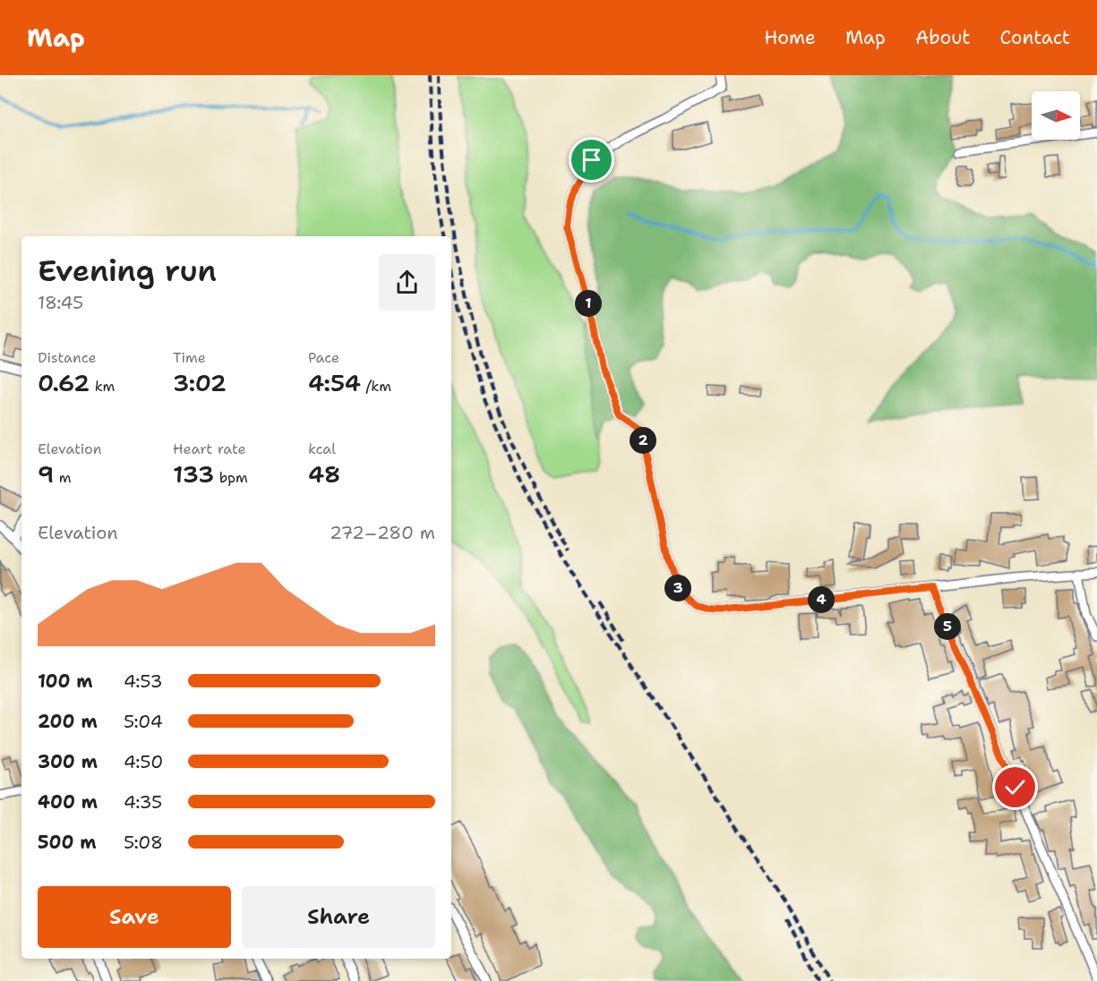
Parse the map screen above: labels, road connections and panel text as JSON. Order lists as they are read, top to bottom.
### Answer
{
  "north": "right",
  "page": {
    "header": "Map",
    "nav": [
      "Home",
      "Map",
      "About",
      "Contact"
    ],
    "heading": ["Evening run", "18:45"],
    "pins": [
      "1",
      "2",
      "3",
      "4",
      "5"
    ],
    "stats": [
      ["Distance", "0.62 km"],
      ["Time", "3:02"],
      ["Pace", "4:54 /km"],
      ["Elevation", "9 m"],
      ["Heart rate", "133 bpm"],
      ["kcal", "48"]
    ],
    "chart": ["Elevation", "272–280 m"],
    "list": [
      {
        "name": "100 m",
        "note": "4:53"
      },
      {
        "name": "200 m",
        "note": "5:04"
      },
      {
        "name": "300 m",
        "note": "4:50"
      },
      {
        "name": "400 m",
        "note": "4:35"
      },
      {
        "name": "500 m",
        "note": "5:08"
      }
    ],
    "buttons": ["Save", "Share"]
  }
}
